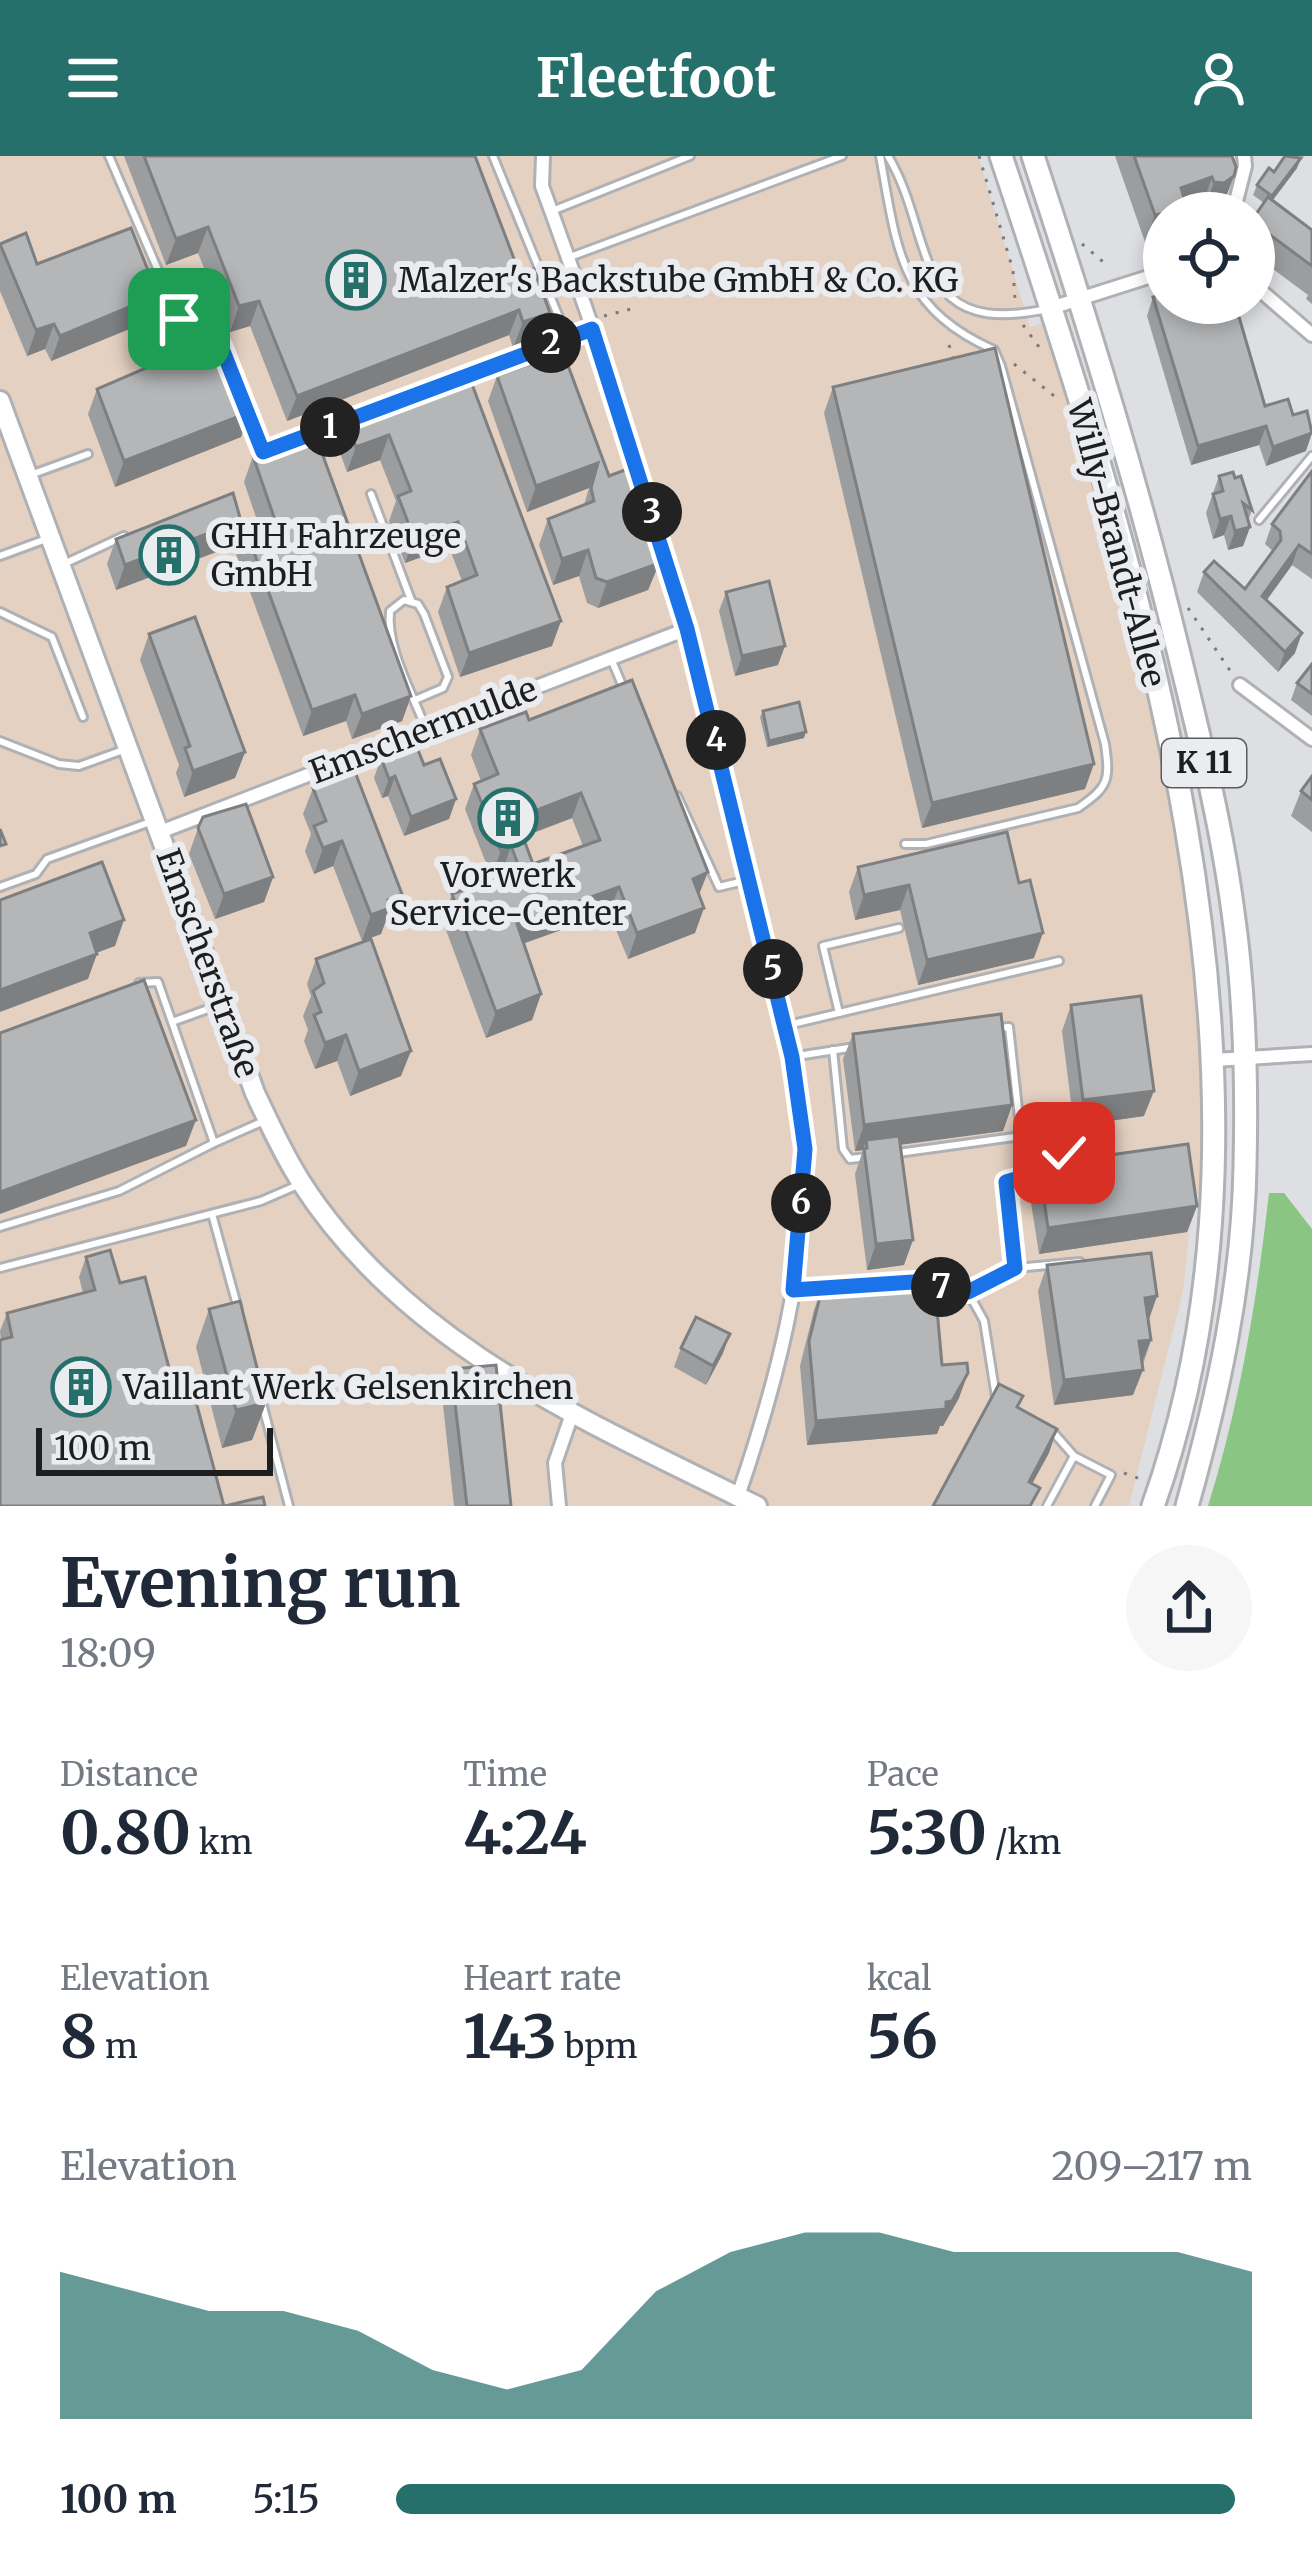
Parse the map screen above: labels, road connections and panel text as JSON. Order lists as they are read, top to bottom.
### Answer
{
  "streets": {
    "main road": ["Willy-Brandt-Allee", "K 11"],
    "street": ["Emschermulde", "Emscherstraße"]
  },
  "crossings": [
    ["Emschermulde", "Emscherstraße"]
  ],
  "places": {
    "building": [
      "Malzer's Backstube GmbH & Co. KG",
      "GHH Fahrzeuge GmbH",
      "Vorwerk Service-Center",
      "Vaillant Werk Gelsenkirchen"
    ]
  },
  "scale_bar": "100 m",
  "page": {
    "header": "Fleetfoot",
    "pins": [
      "2",
      "1",
      "3",
      "4",
      "5",
      "6",
      "7"
    ],
    "scale": "100 m",
    "heading": ["Evening run", "18:09"],
    "stats": [
      ["Distance", "0.80 km"],
      ["Time", "4:24"],
      ["Pace", "5:30 /km"],
      ["Elevation", "8 m"],
      ["Heart rate", "143 bpm"],
      ["kcal", "56"]
    ],
    "chart": ["Elevation", "209–217 m"],
    "list": [
      {
        "name": "100 m",
        "note": "5:15"
      }
    ]
  }
}
